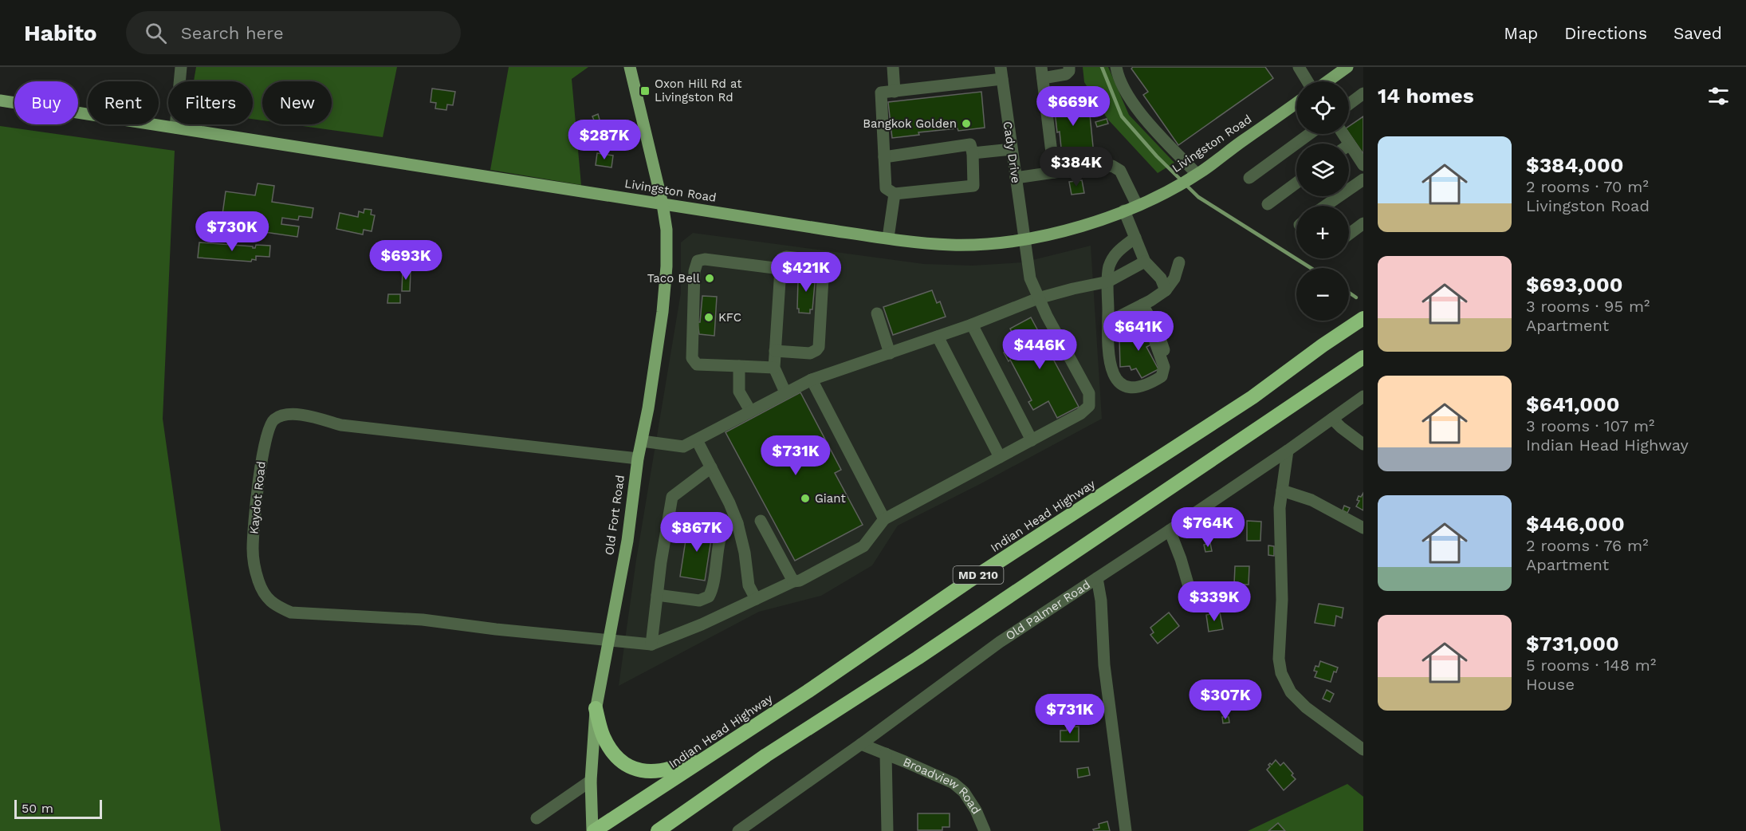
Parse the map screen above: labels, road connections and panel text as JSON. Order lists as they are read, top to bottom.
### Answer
{
  "streets": {
    "highway": ["Indian Head Highway", "MD 210"],
    "main road": ["Livingston Road", "Old Fort Road"],
    "street": [
      "Cady Drive",
      "Kaydot Road",
      "Old Palmer Road",
      "Broadview Road"
    ]
  },
  "crossings": [
    ["Livingston Road", "Cady Drive"],
    ["Livingston Road", "Old Fort Road"],
    ["Kaydot Road", "Old Fort Road"],
    ["Old Fort Road", "Indian Head Highway"],
    ["Old Palmer Road", "Broadview Road"]
  ],
  "places": {
    "transit": ["Oxon Hill Rd at Livingston Rd"],
    "other": [
      "Bangkok Golden",
      "Taco Bell",
      "KFC",
      "Giant"
    ]
  },
  "scale_bar": "50 m",
  "page": {
    "header": "Habito",
    "search": "Search here",
    "nav": ["Map", "Directions", "Saved"],
    "heading": "14 homes",
    "map_buttons": ["+", "−"],
    "chip": [
      "Buy",
      "Rent",
      "Filters",
      "New"
    ],
    "price": [
      "$669K",
      "$287K",
      "$384K",
      "$730K",
      "$693K",
      "$421K",
      "$641K",
      "$446K",
      "$731K",
      "$764K",
      "$867K",
      "$339K",
      "$307K",
      "$731K"
    ],
    "list": [
      {
        "name": "$384,000",
        "note": "2 rooms · 70 m² · Livingston Road"
      },
      {
        "name": "$693,000",
        "note": "3 rooms · 95 m² · Apartment"
      },
      {
        "name": "$641,000",
        "note": "3 rooms · 107 m² · Indian Head Highway"
      },
      {
        "name": "$446,000",
        "note": "2 rooms · 76 m² · Apartment"
      },
      {
        "name": "$731,000",
        "note": "5 rooms · 148 m² · House"
      }
    ],
    "scale": "50 m"
  }
}
